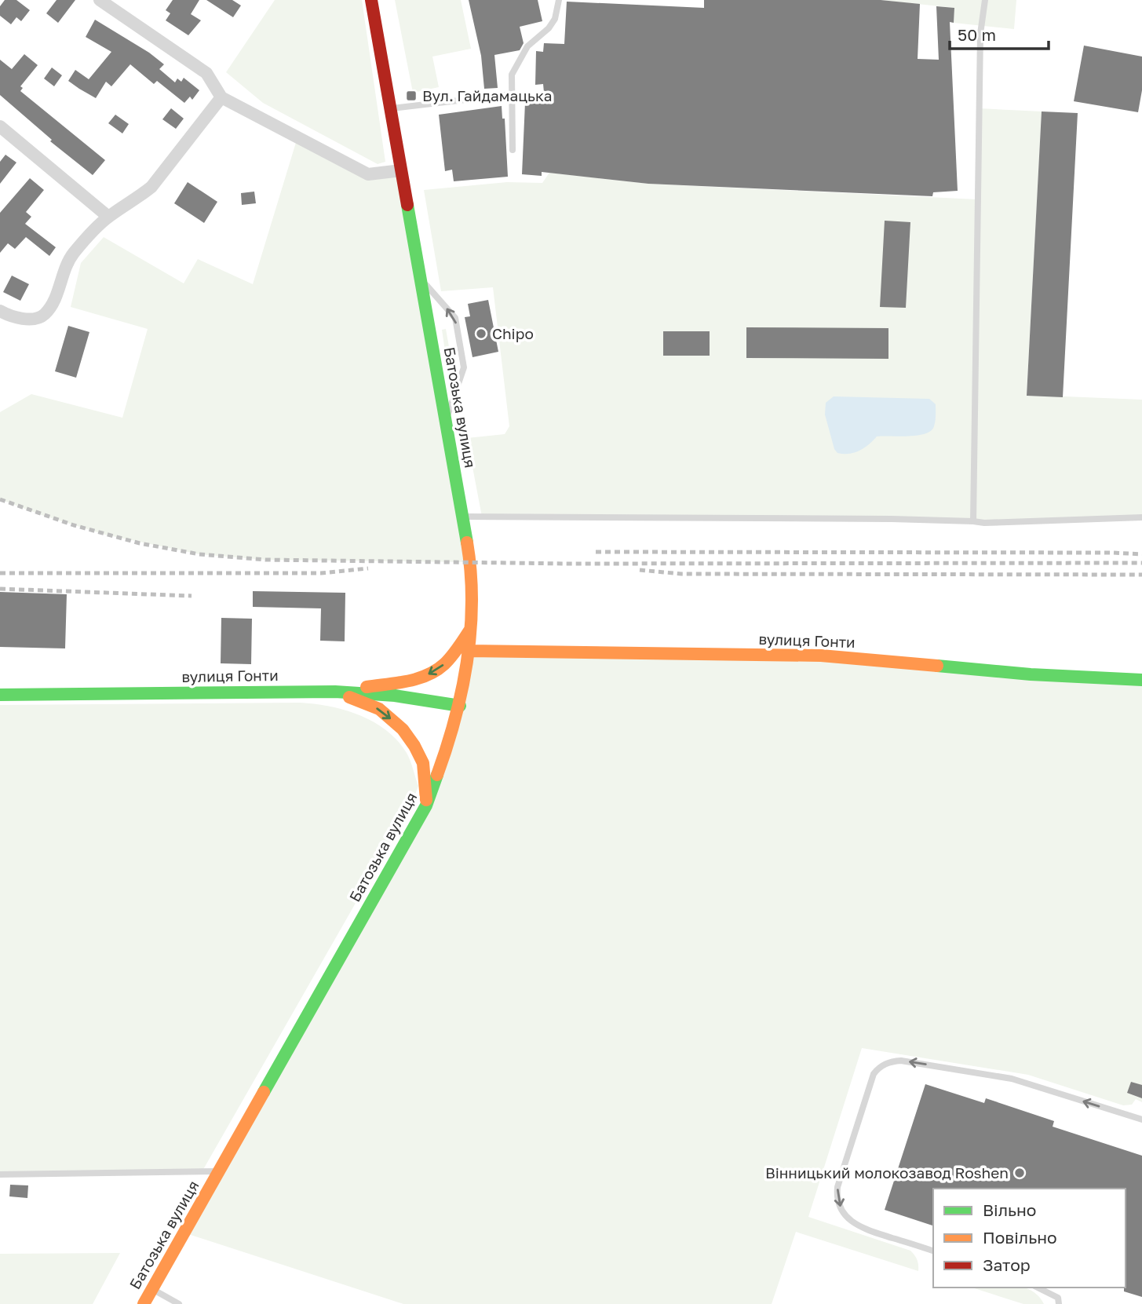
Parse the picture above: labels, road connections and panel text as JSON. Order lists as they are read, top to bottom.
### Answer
{
  "streets": {
    "street": ["Батозька вулиця", "вулиця Гонти"]
  },
  "crossings": [
    ["Батозька вулиця", "вулиця Гонти"]
  ],
  "places": {
    "transit": ["Вул. Гайдамацька"],
    "other": ["Chipo", "Вінницький молокозавод Roshen"]
  },
  "legend": ["Вільно", "Повільно", "Затор"],
  "scale_bar": "50 m"
}
